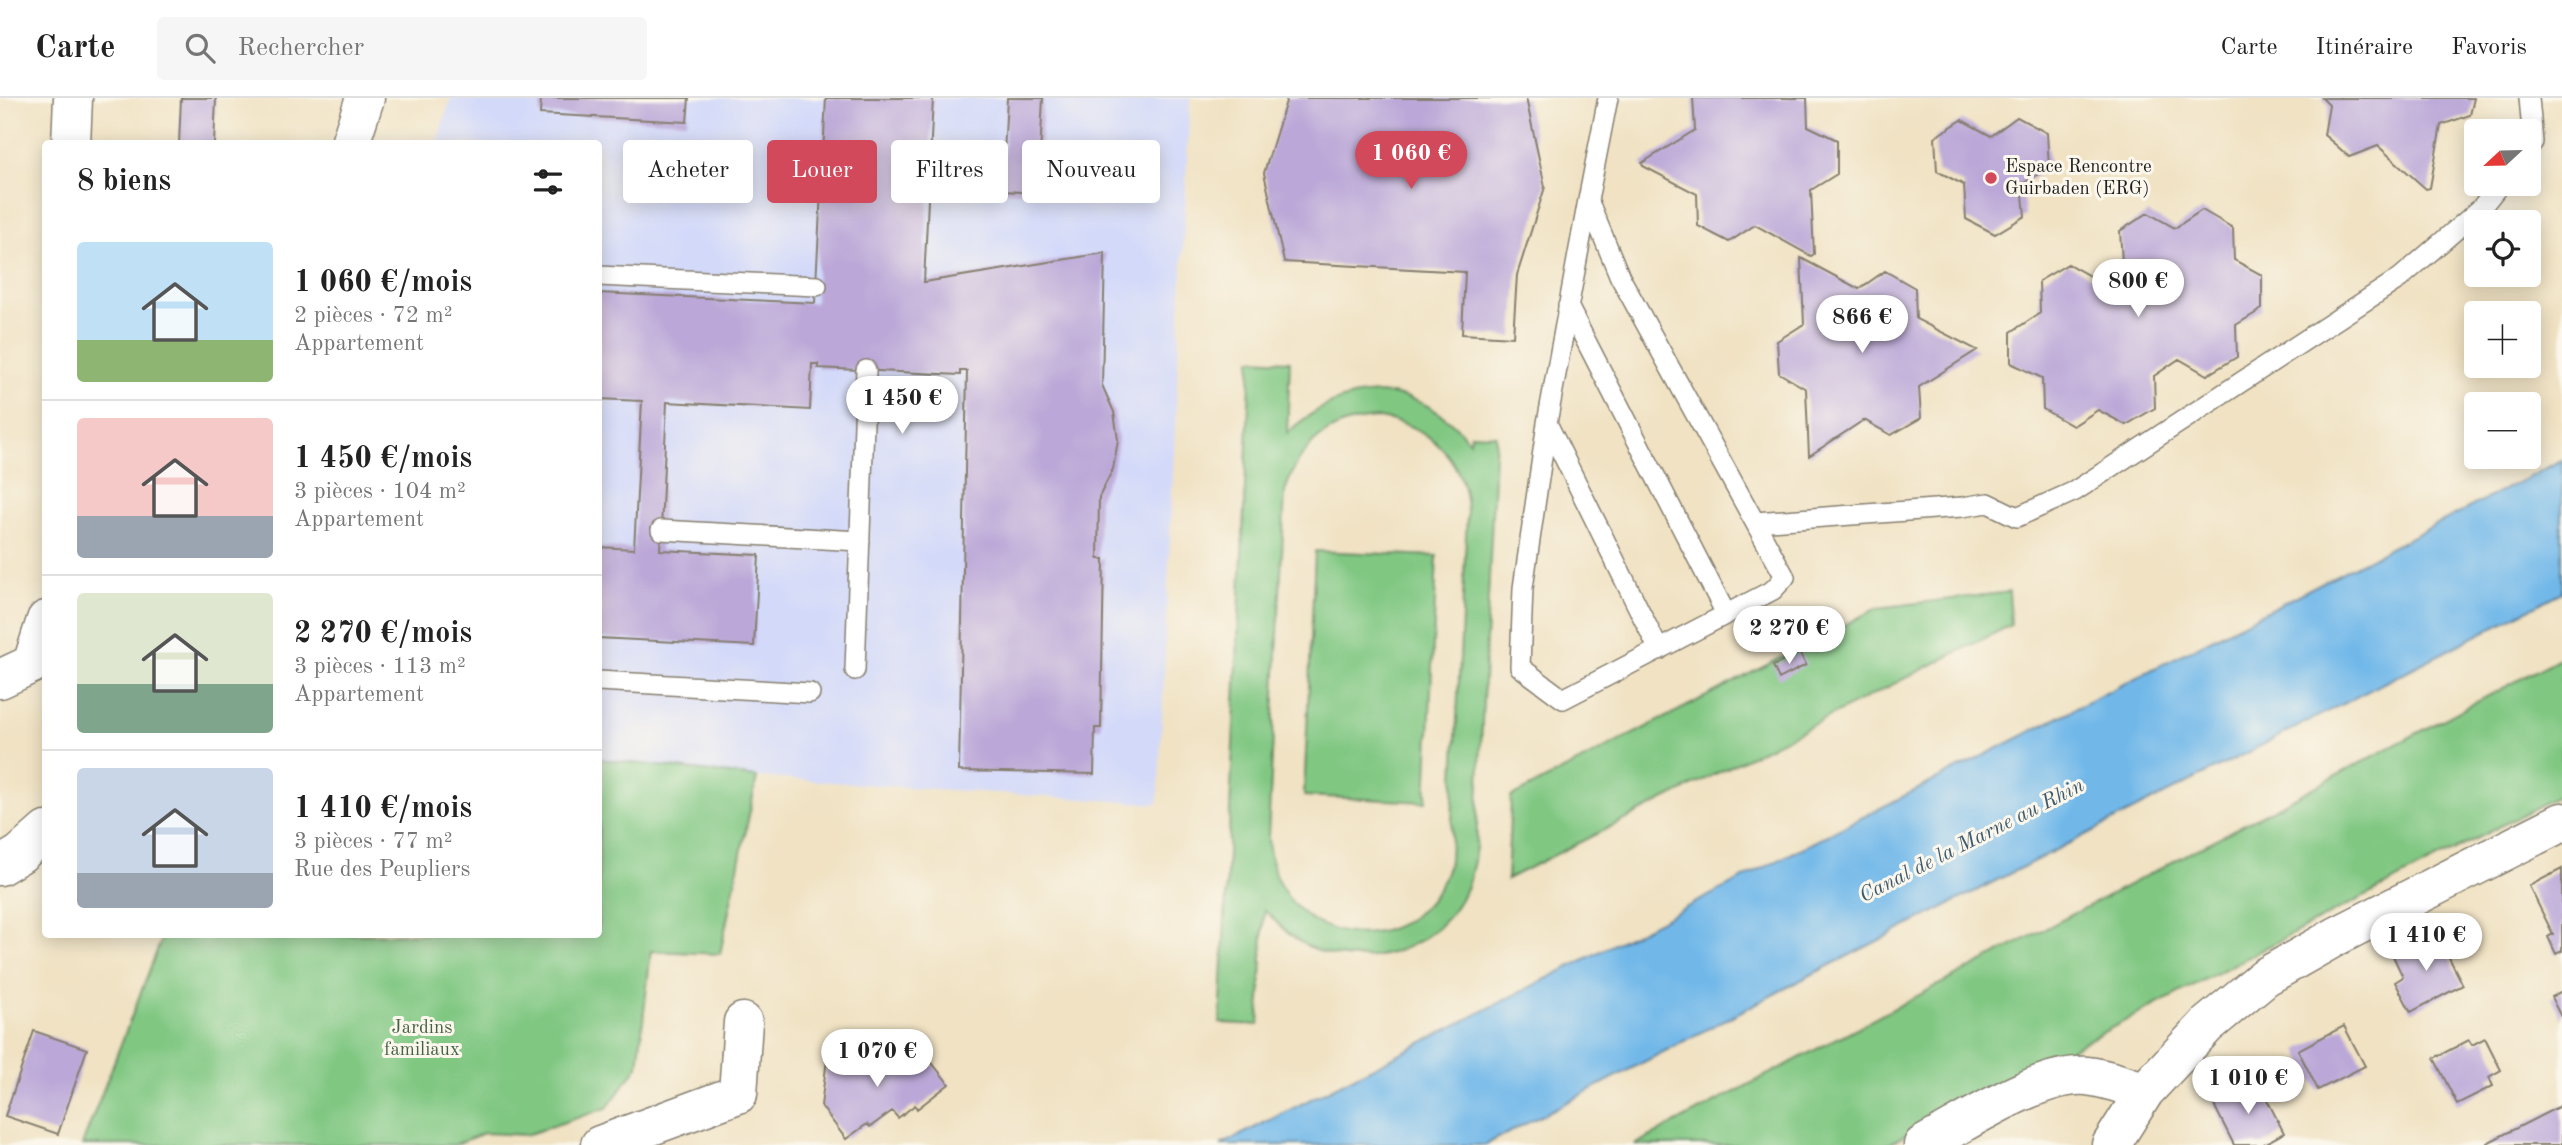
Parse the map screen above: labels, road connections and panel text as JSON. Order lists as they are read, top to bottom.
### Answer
{
  "water": ["Canal de la Marne au Rhin"],
  "parks": ["Jardins familiaux"],
  "places": ["Espace Rencontre Guirbaden (ERG)"],
  "north": "left",
  "page": {
    "header": "Carte",
    "search": "Rechercher",
    "nav": ["Carte", "Itinéraire", "Favoris"],
    "map_buttons": ["+", "−"],
    "price": [
      "1 060 €",
      "800 €",
      "866 €",
      "1 450 €",
      "2 270 €",
      "1 410 €",
      "1 070 €",
      "1 010 €"
    ],
    "chip": [
      "Acheter",
      "Louer",
      "Filtres",
      "Nouveau"
    ],
    "heading": "8 biens",
    "list": [
      {
        "name": "1 060 €/mois",
        "note": "2 pièces · 72 m² · Appartement"
      },
      {
        "name": "1 450 €/mois",
        "note": "3 pièces · 104 m² · Appartement"
      },
      {
        "name": "2 270 €/mois",
        "note": "3 pièces · 113 m² · Appartement"
      },
      {
        "name": "1 410 €/mois",
        "note": "3 pièces · 77 m² · Rue des Peupliers"
      }
    ]
  }
}
